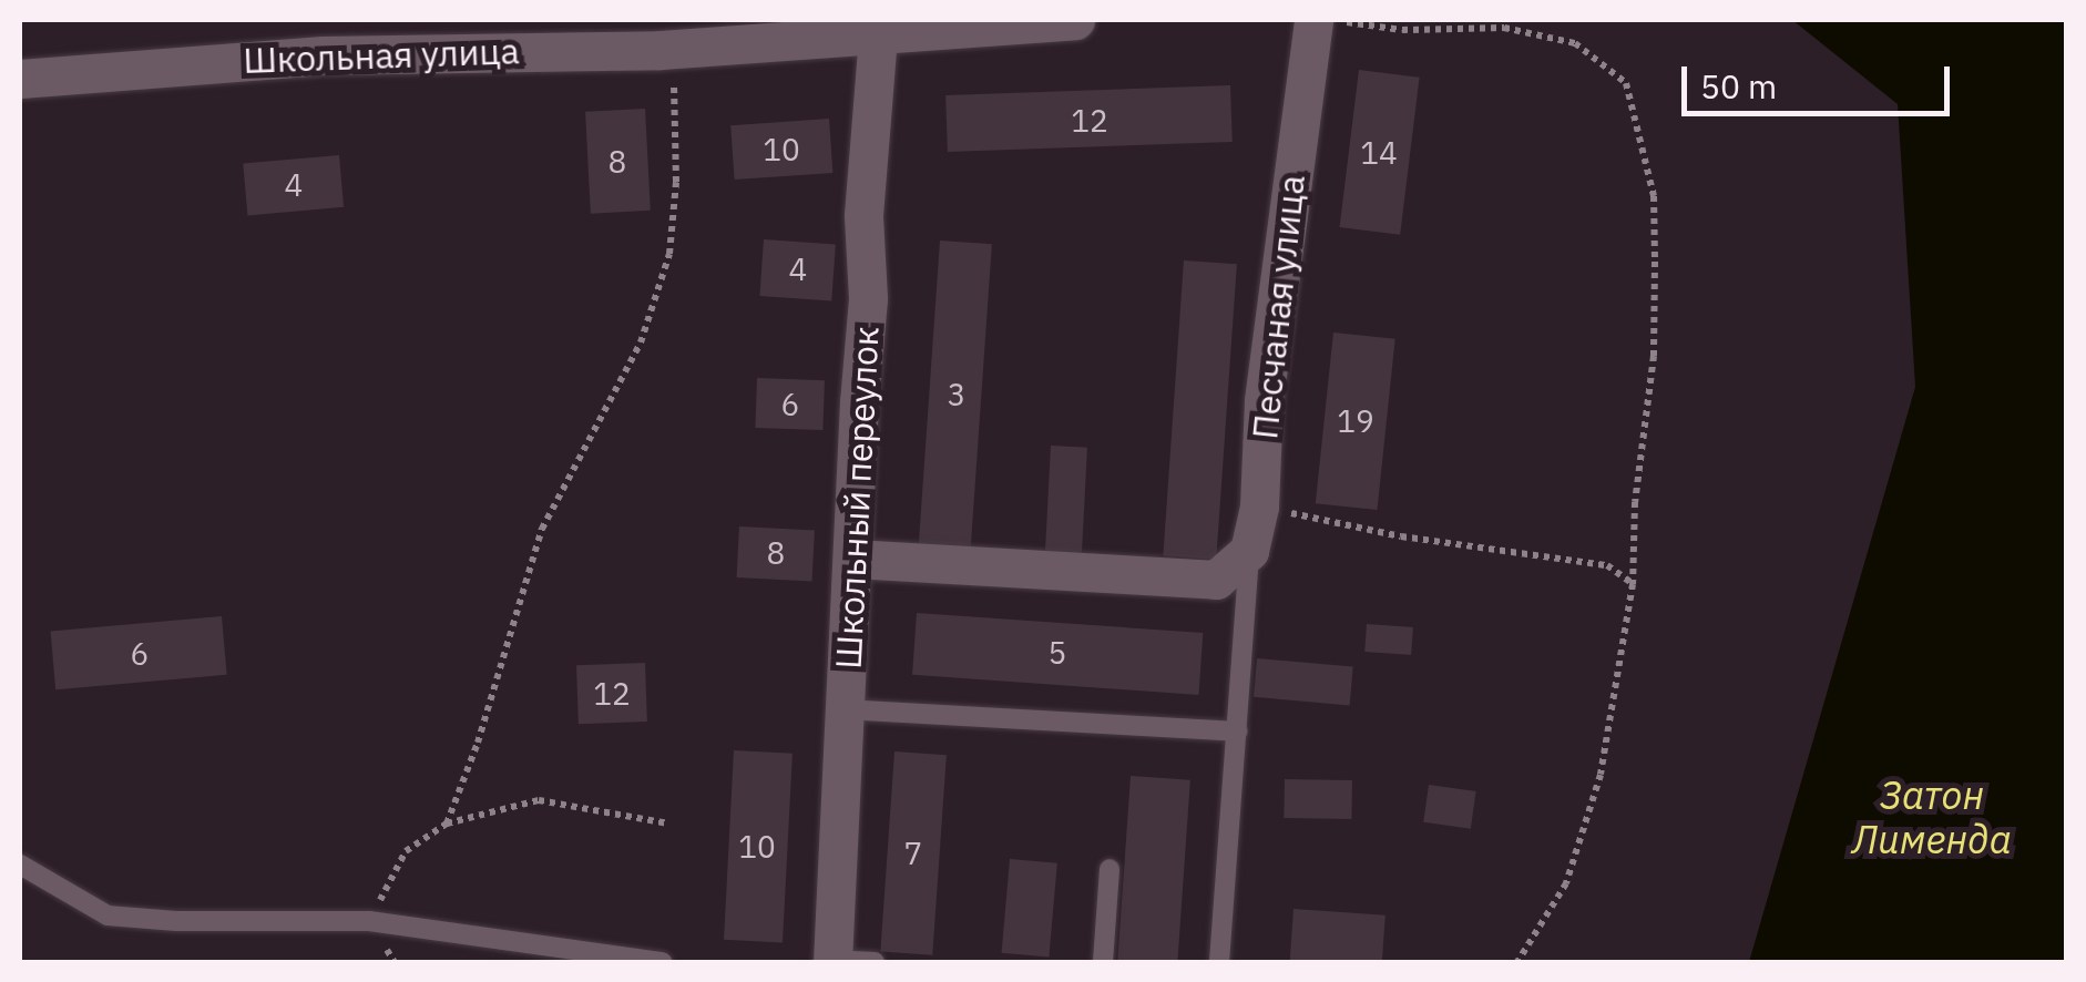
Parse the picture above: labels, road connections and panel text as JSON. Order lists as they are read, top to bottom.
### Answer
{
  "streets": {
    "street": ["Школьная улица", "Песчаная улица", "Школьный переулок"]
  },
  "crossings": [
    ["Школьная улица", "Школьный переулок"]
  ],
  "water": ["Затон Лименда"],
  "house_numbers": [
    "12",
    "10",
    "14",
    "8",
    "4",
    "4",
    "3",
    "6",
    "19",
    "8",
    "5",
    "6",
    "12",
    "10",
    "7"
  ],
  "scale_bar": "50 m"
}
